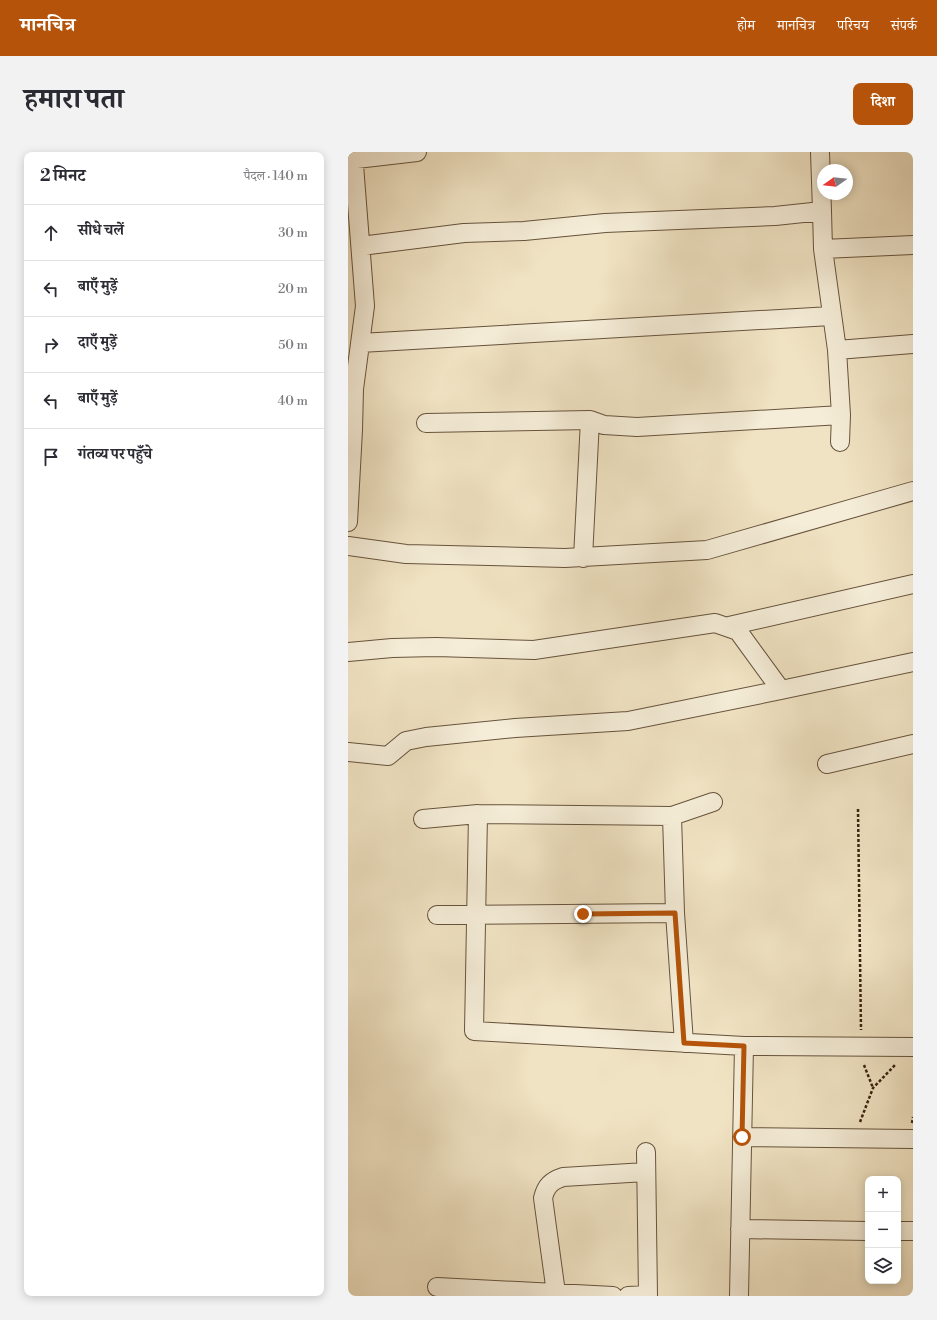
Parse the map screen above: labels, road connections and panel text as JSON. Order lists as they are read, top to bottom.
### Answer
{
  "north": "left",
  "page": {
    "header": "मानचित्र",
    "nav": [
      "होम",
      "मानचित्र",
      "परिचय",
      "संपर्क"
    ],
    "title": "हमारा पता",
    "buttons": "दिशा",
    "heading": ["2 मिनट", "पैदल · 140 m"],
    "list": [
      ["सीधे चलें", "30 m"],
      ["बाएँ मुड़ें", "20 m"],
      ["दाएँ मुड़ें", "50 m"],
      ["बाएँ मुड़ें", "40 m"],
      "गंतव्य पर पहुँचे"
    ],
    "map_buttons": ["+", "−"]
  }
}
